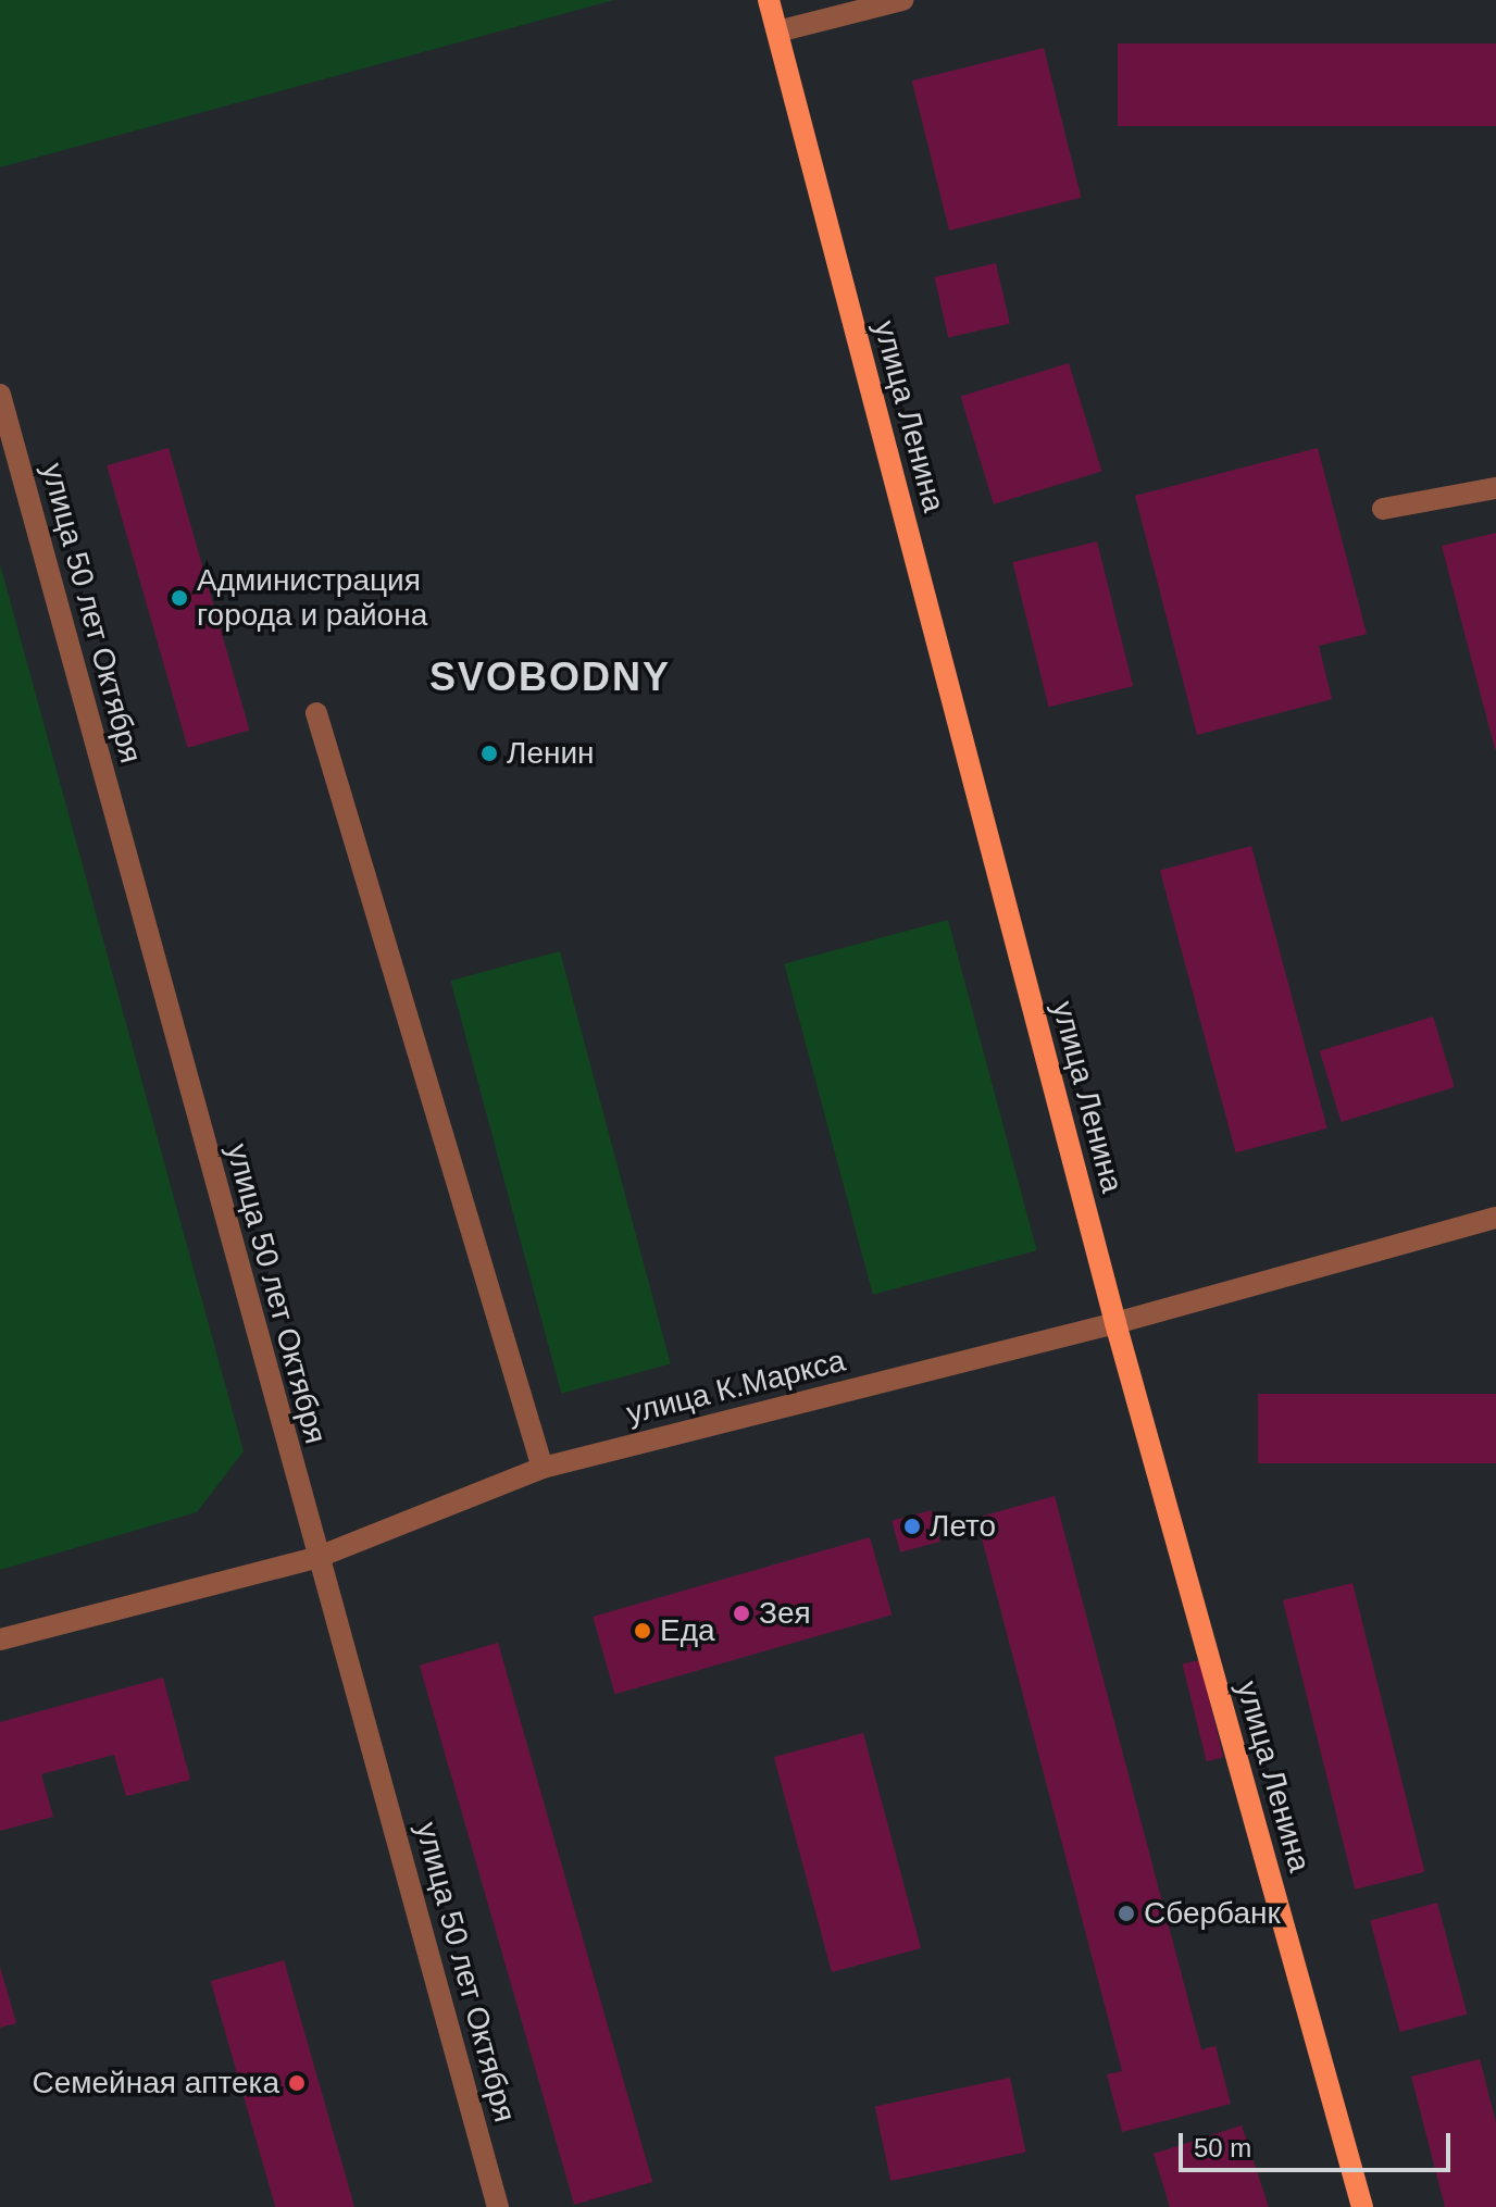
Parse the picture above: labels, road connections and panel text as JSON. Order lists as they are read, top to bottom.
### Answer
{
  "streets": {
    "main road": ["улица Ленина"],
    "street": ["улица 50 лет Октября", "улица К.Маркса"]
  },
  "crossings": [
    ["улица Ленина", "улица К.Маркса"],
    ["улица 50 лет Октября", "улица К.Маркса"]
  ],
  "districts": ["SVOBODNY"],
  "places": [
    "Администрация города и района",
    "Ленин",
    "Лето",
    "Зея",
    "Еда",
    "Сбербанк",
    "Семейная аптека"
  ],
  "scale_bar": "50 m"
}
